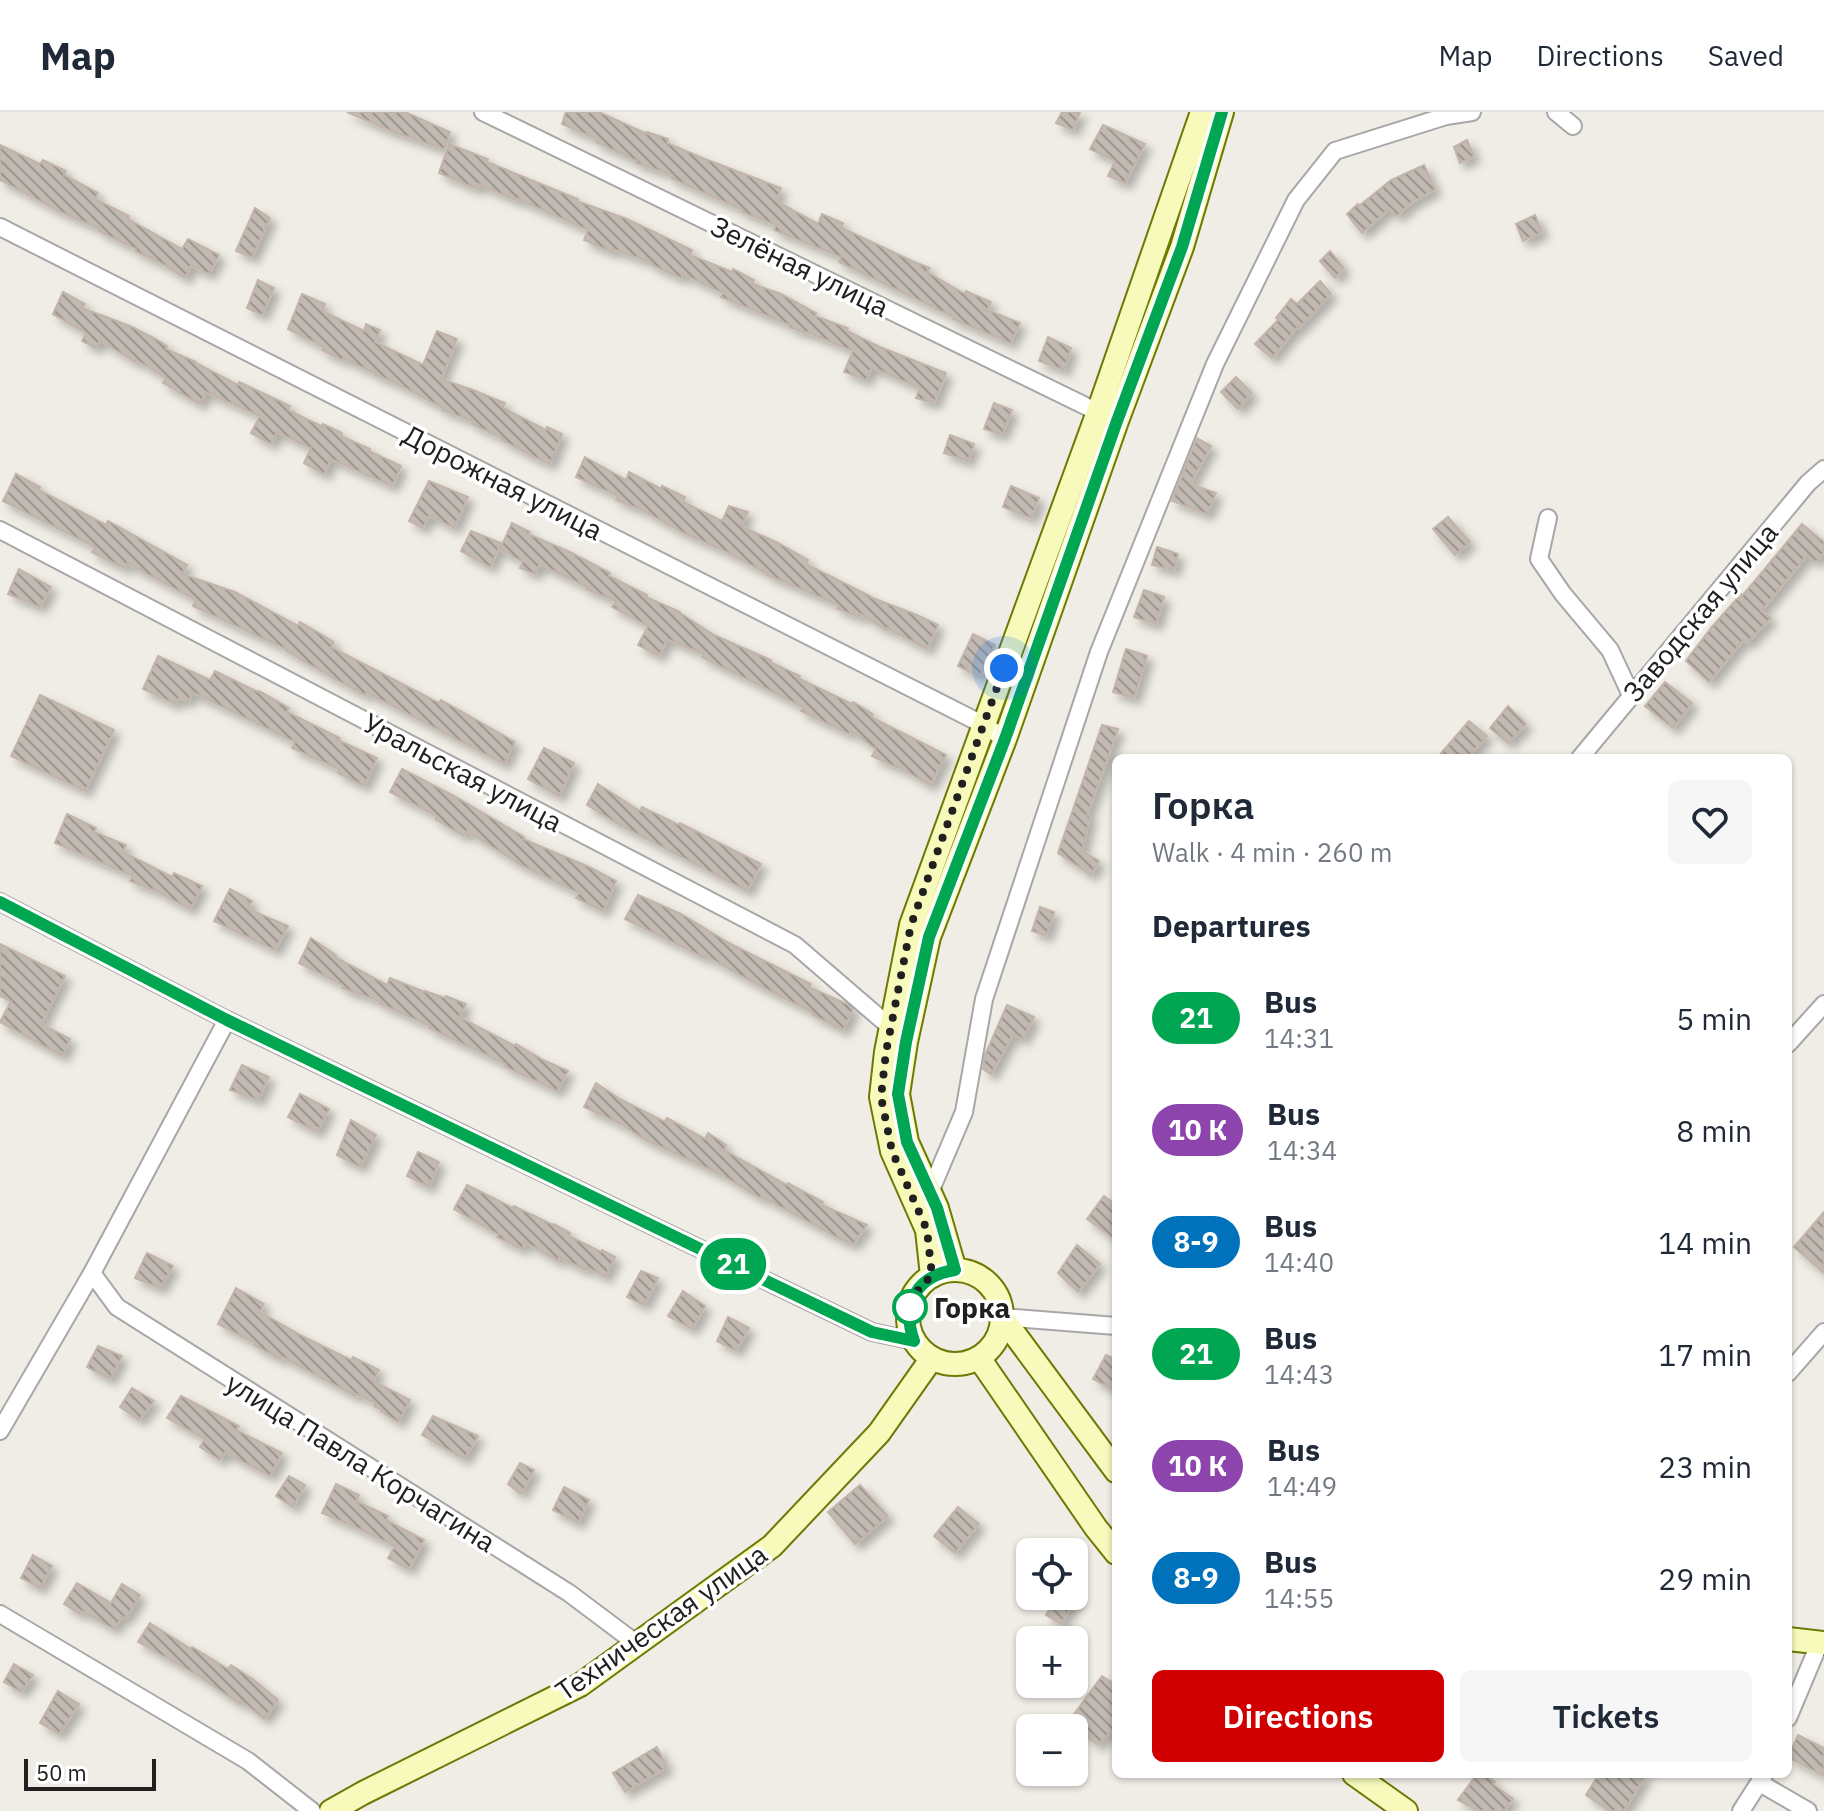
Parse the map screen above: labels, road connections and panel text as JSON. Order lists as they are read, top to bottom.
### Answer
{
  "streets": {
    "main road": ["Техническая улица"],
    "street": [
      "Зелёная улица",
      "Дорожная улица",
      "Заводская улица",
      "Уральская улица",
      "улица Павла Корчагина"
    ]
  },
  "crossings": [
    ["улица Павла Корчагина", "Техническая улица"]
  ],
  "places": ["Горка"],
  "lines": ["bus line 21"],
  "scale_bar": "50 m",
  "page": {
    "header": "Map",
    "nav": ["Map", "Directions", "Saved"],
    "on_map": "21",
    "heading": [
      ["Горка", "Walk · 4 min · 260 m"],
      "Departures"
    ],
    "list": [
      {
        "mark": "21",
        "name": "Bus",
        "note": "14:31",
        "value": "5 min"
      },
      {
        "mark": "10 К",
        "name": "Bus",
        "note": "14:34",
        "value": "8 min"
      },
      {
        "mark": "8-9",
        "name": "Bus",
        "note": "14:40",
        "value": "14 min"
      },
      {
        "mark": "21",
        "name": "Bus",
        "note": "14:43",
        "value": "17 min"
      },
      {
        "mark": "10 К",
        "name": "Bus",
        "note": "14:49",
        "value": "23 min"
      },
      {
        "mark": "8-9",
        "name": "Bus",
        "note": "14:55",
        "value": "29 min"
      }
    ],
    "map_buttons": ["+", "−"],
    "buttons": ["Directions", "Tickets"],
    "scale": "50 m"
  }
}
